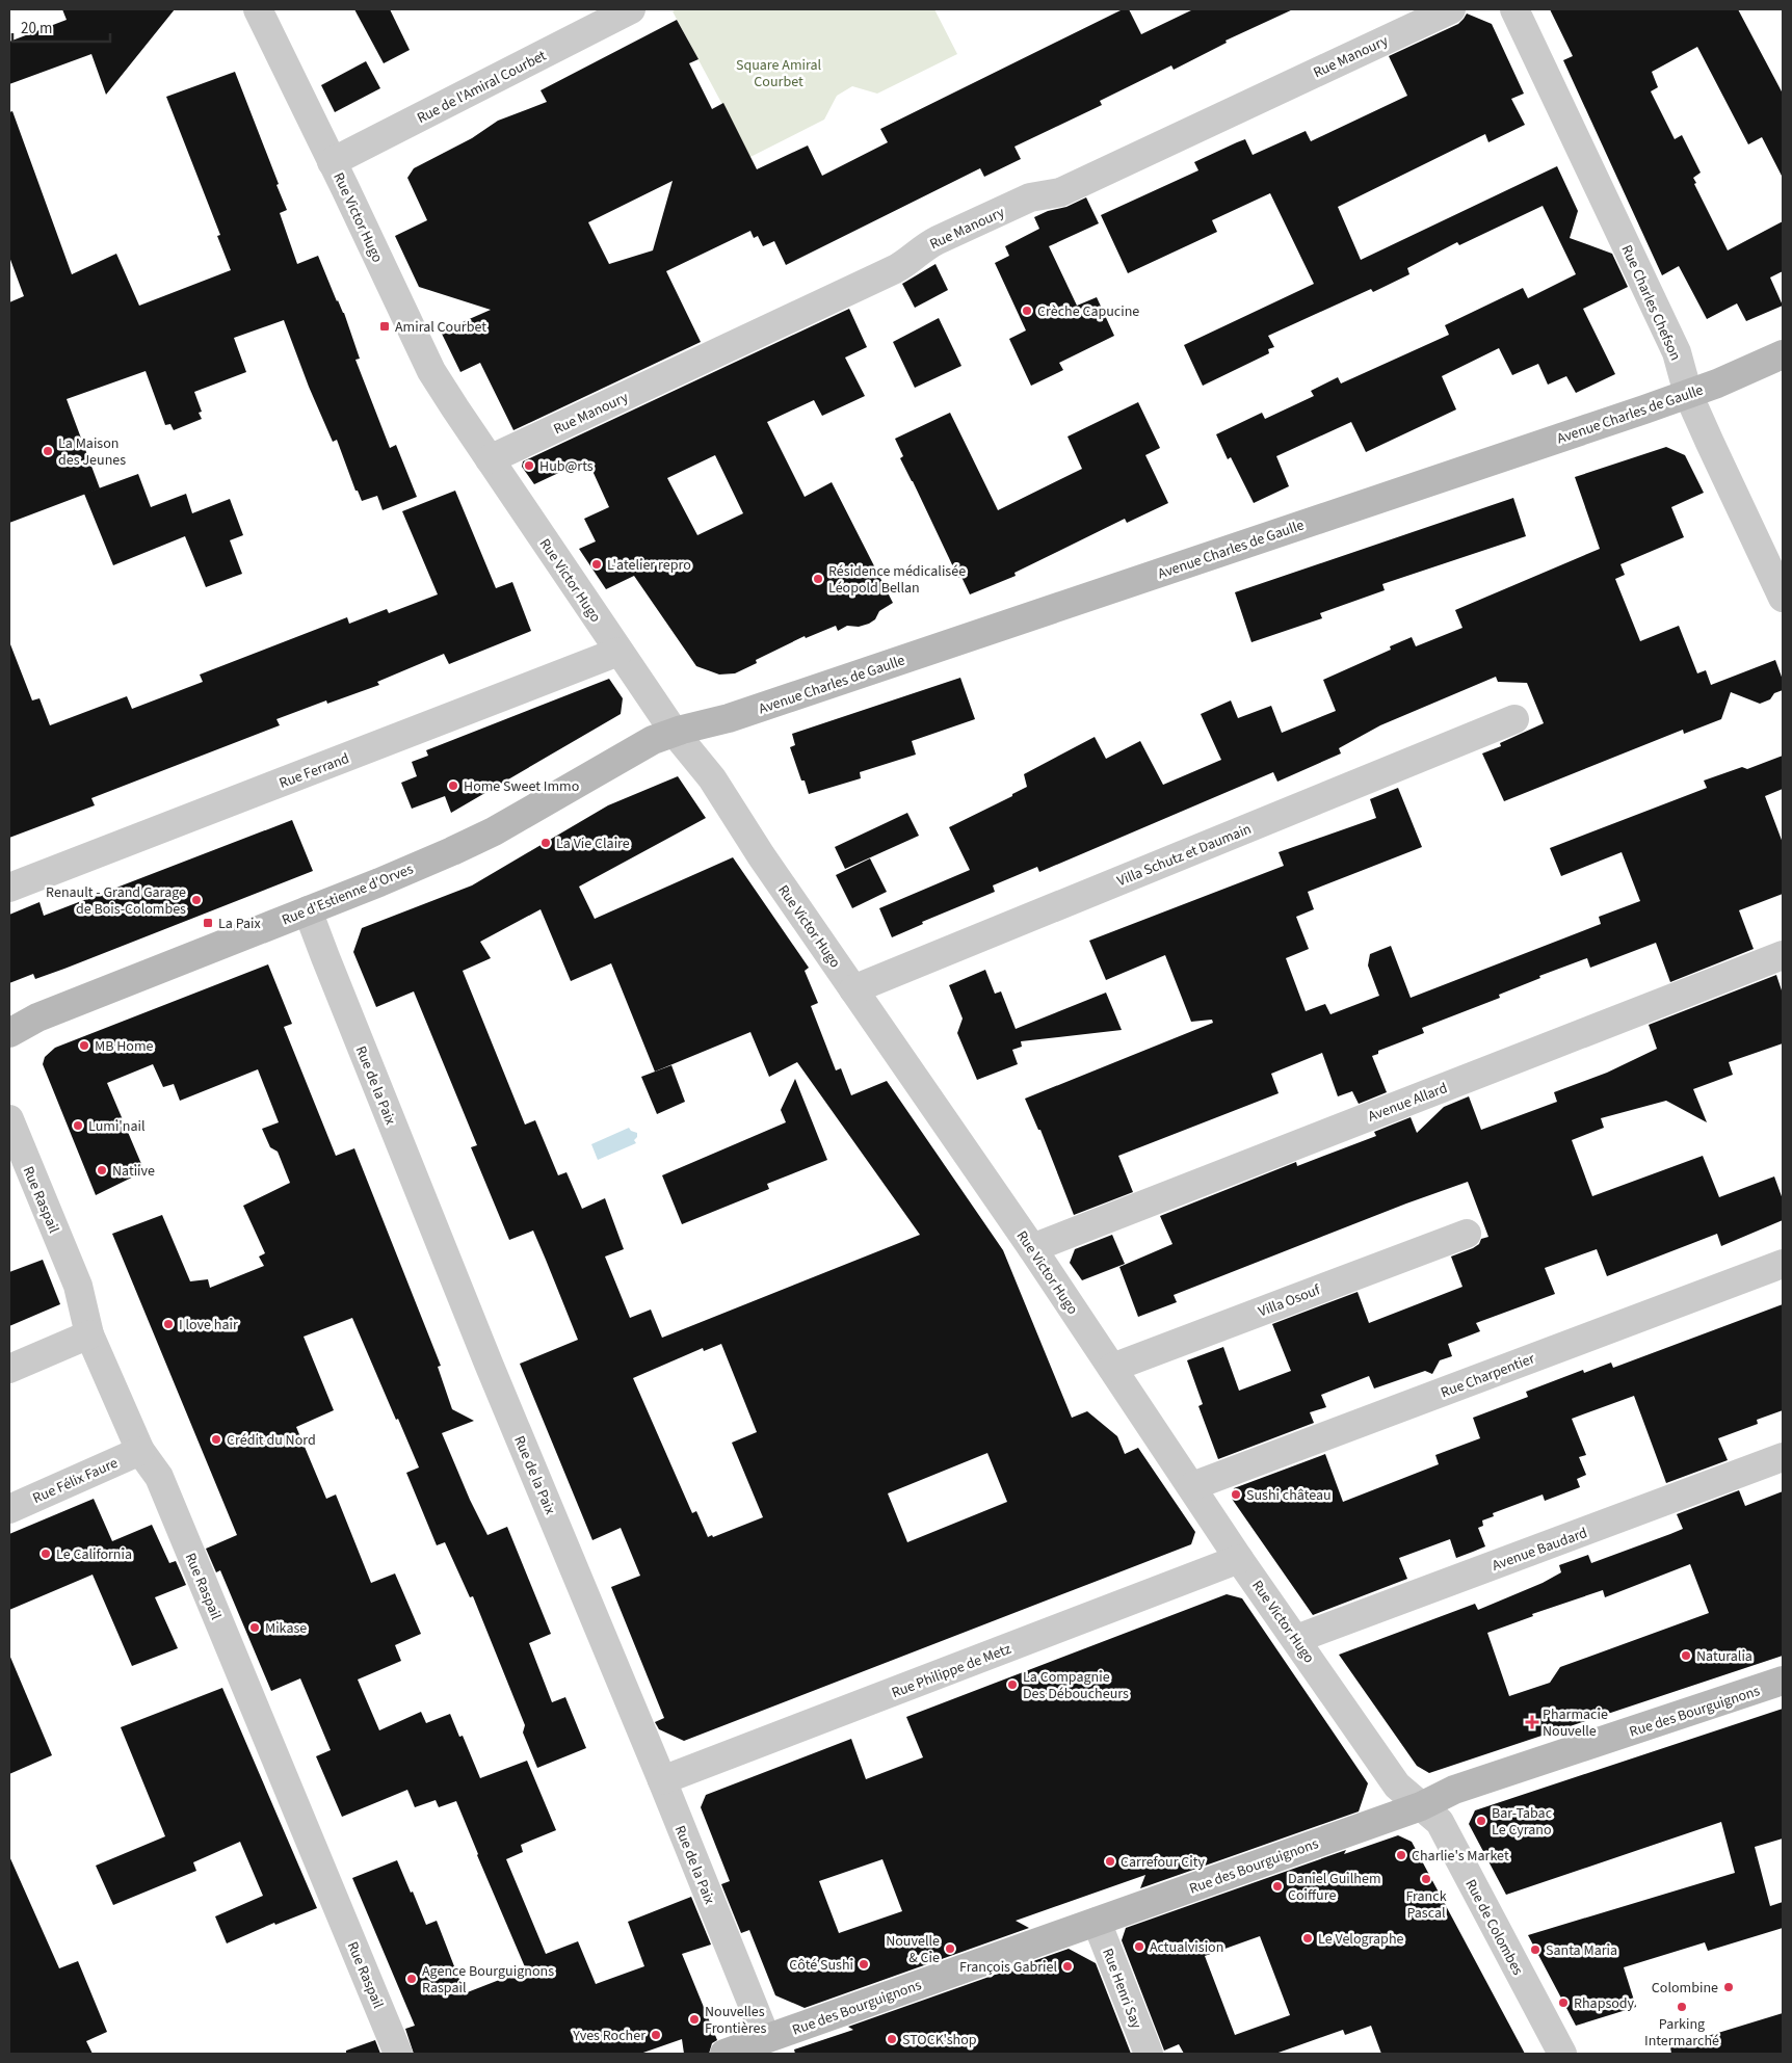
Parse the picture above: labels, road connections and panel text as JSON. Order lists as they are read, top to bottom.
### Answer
{
  "streets": {
    "street": [
      "Rue Manoury",
      "Rue de l'Amiral Courbet",
      "Rue Victor Hugo",
      "Rue Charles Chefson",
      "Avenue Charles de Gaulle",
      "Rue Ferrand",
      "Villa Schutz et Daumain",
      "Rue d'Estienne d'Orves",
      "Rue de la Paix",
      "Avenue Allard",
      "Rue Raspail",
      "Villa Osouf",
      "Rue Charpentier",
      "Rue Félix Faure",
      "Avenue Baudard",
      "Rue Philippe de Metz",
      "Rue des Bourguignons",
      "Rue de Colombes",
      "Rue Henri Say"
    ]
  },
  "crossings": [
    ["Rue Manoury", "Rue Victor Hugo"],
    ["Rue de l'Amiral Courbet", "Rue Victor Hugo"],
    ["Rue Victor Hugo", "Avenue Charles de Gaulle"],
    ["Rue Victor Hugo", "Rue Ferrand"],
    ["Rue Victor Hugo", "Villa Schutz et Daumain"],
    ["Rue Victor Hugo", "Rue d'Estienne d'Orves"],
    ["Rue Victor Hugo", "Avenue Allard"],
    ["Rue Victor Hugo", "Villa Osouf"],
    ["Rue Victor Hugo", "Rue Charpentier"],
    ["Rue Victor Hugo", "Avenue Baudard"],
    ["Rue Victor Hugo", "Rue Philippe de Metz"],
    ["Rue Victor Hugo", "Rue des Bourguignons"],
    ["Rue Victor Hugo", "Rue de Colombes"],
    ["Rue Charles Chefson", "Avenue Charles de Gaulle"],
    ["Avenue Charles de Gaulle", "Rue d'Estienne d'Orves"],
    ["Rue d'Estienne d'Orves", "Rue de la Paix"],
    ["Rue de la Paix", "Rue Philippe de Metz"],
    ["Rue de la Paix", "Rue des Bourguignons"],
    ["Rue Raspail", "Rue Félix Faure"],
    ["Rue des Bourguignons", "Rue de Colombes"],
    ["Rue des Bourguignons", "Rue Henri Say"]
  ],
  "parks": ["Square Amiral Courbet"],
  "places": {
    "other": [
      "Crèche Capucine",
      "La Maison des Jeunes",
      "Hub@rts",
      "L'atelier repro",
      "Résidence médicalisée Léopold Bellan",
      "Home Sweet Immo",
      "La Vie Claire",
      "Renault - Grand Garage de Bois-Colombes",
      "MB Home",
      "Lumi'nail",
      "Natiive",
      "I love hair",
      "Crédit du Nord",
      "Sushi château",
      "Le California",
      "Mikase",
      "Naturalia",
      "La Compagnie Des Déboucheurs",
      "Bar-Tabac Le Cyrano",
      "Charlie's Market",
      "Carrefour City",
      "Franck Pascal",
      "Daniel Guilhem Coiffure",
      "Le Velographe",
      "Actualvision",
      "Nouvelle & Cie",
      "Santa Maria",
      "Côté Sushi",
      "François Gabriel",
      "Agence Bourguignons Raspail",
      "Colombine",
      "Rhapsody",
      "Parking Intermarché",
      "Nouvelles Frontières",
      "Yves Rocher",
      "STOCK'shop"
    ],
    "transit": ["Amiral Courbet", "La Paix"],
    "health": ["Pharmacie Nouvelle"]
  },
  "scale_bar": "20 m"
}
